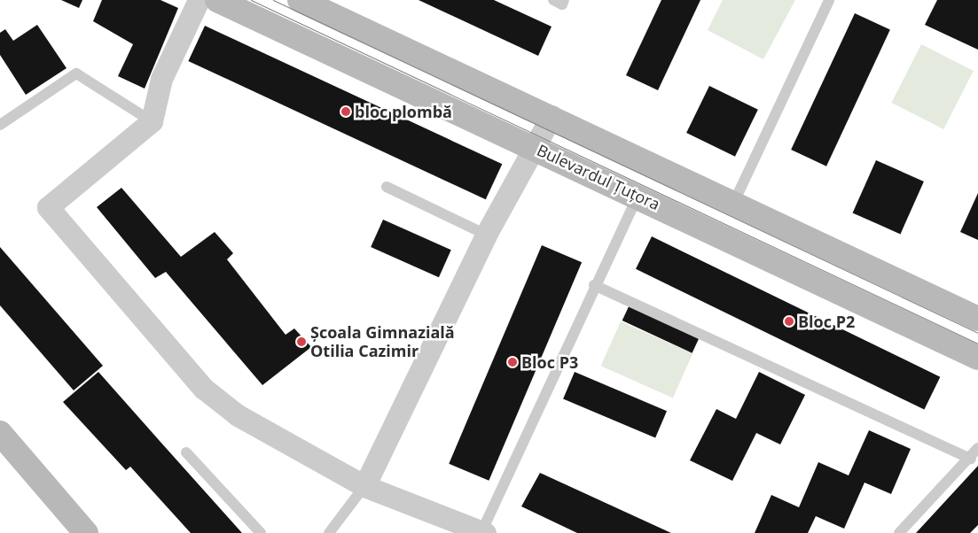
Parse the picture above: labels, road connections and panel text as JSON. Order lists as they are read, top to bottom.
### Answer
{
  "streets": {
    "main road": ["Bulevardul Țuțora"]
  },
  "places": [
    "bloc plombă",
    "Bloc P2",
    "Școala Gimnazială Otilia Cazimir",
    "Bloc P3"
  ]
}
